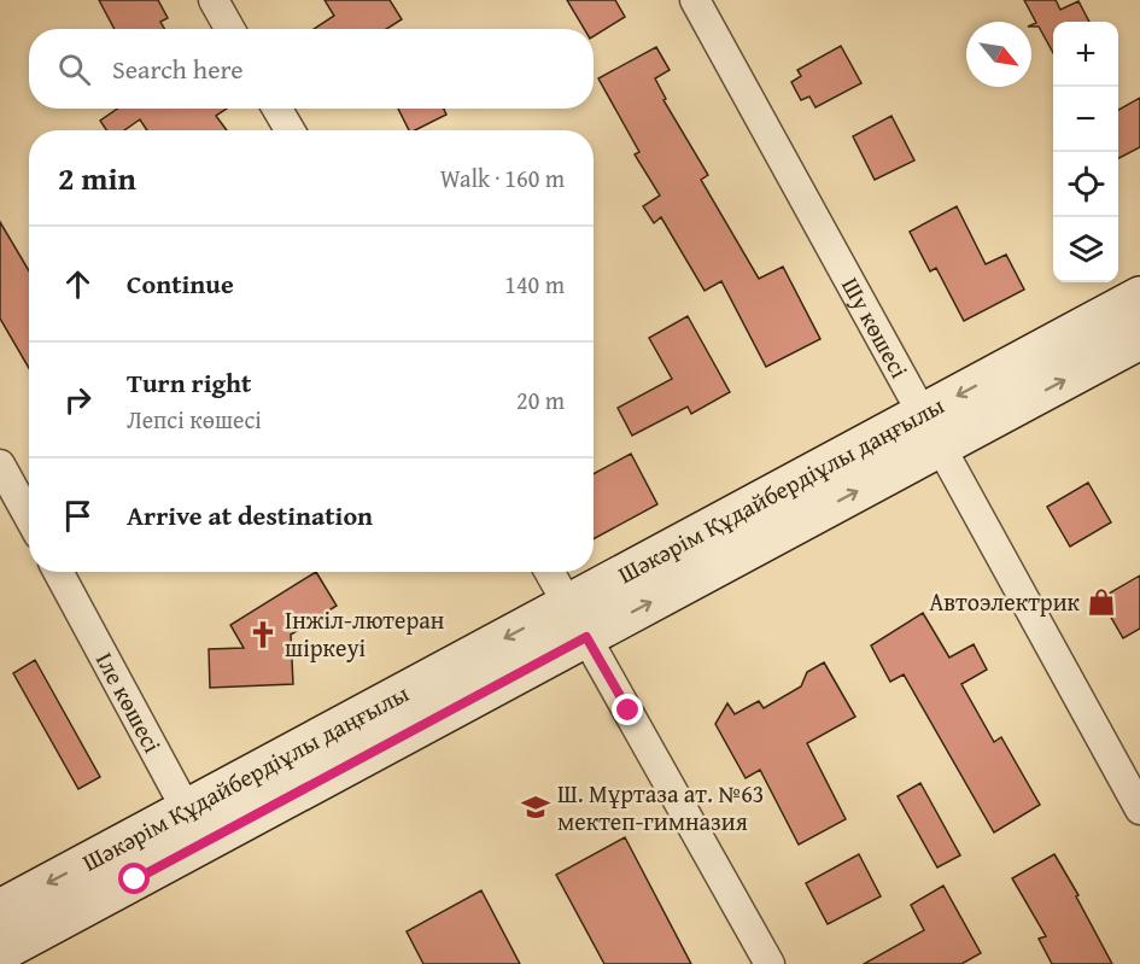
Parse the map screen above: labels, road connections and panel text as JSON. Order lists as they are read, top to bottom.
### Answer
{
  "streets": {
    "main road": ["Шәкәрім Құдайбердіұлы даңғылы"],
    "street": ["Шу көшесі", "Іле көшесі"]
  },
  "crossings": [
    ["Шу көшесі", "Шәкәрім Құдайбердіұлы даңғылы"],
    ["Шәкәрім Құдайбердіұлы даңғылы", "Іле көшесі"]
  ],
  "places": {
    "shop": ["Автоэлектрик"],
    "church": ["Інжіл-лютеран шіркеуі"],
    "school or university": ["Ш. Мұртаза ат. №63 мектеп-гимназия"]
  },
  "north": "bottom right",
  "page": {
    "map_buttons": ["+", "−"],
    "search": "Search here",
    "heading": ["2 min", "Walk · 160 m"],
    "list": [
      ["Continue", "140 m"],
      ["Turn right", "Лепсі көшесі", "20 m"],
      "Arrive at destination"
    ]
  }
}
